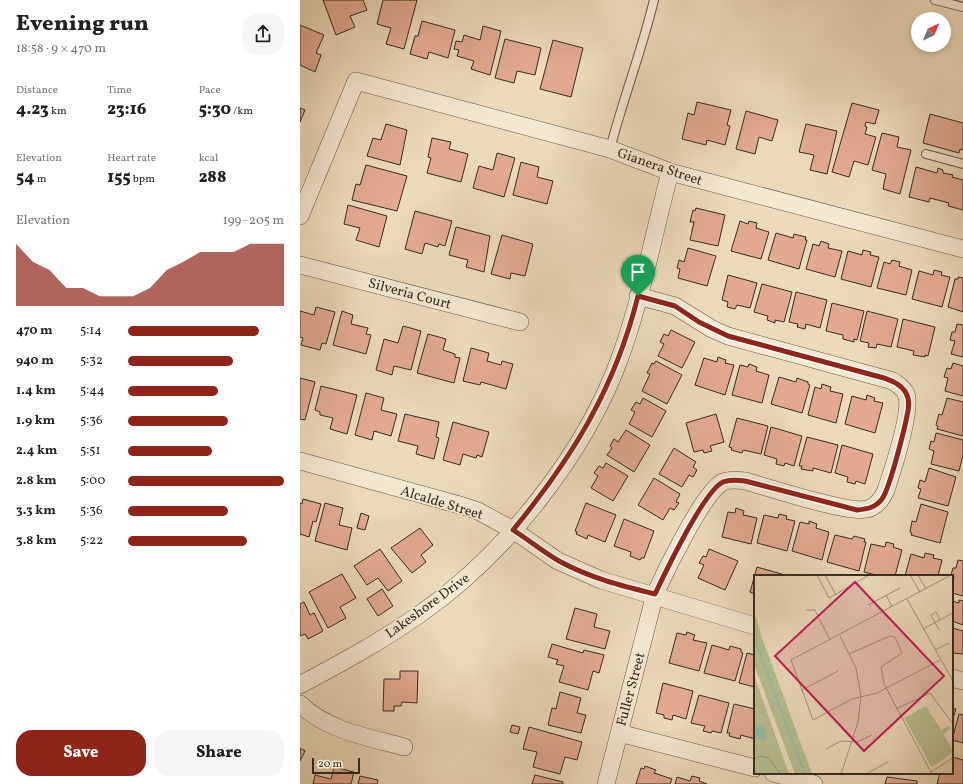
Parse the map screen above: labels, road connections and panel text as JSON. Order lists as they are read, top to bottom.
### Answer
{
  "streets": {
    "street": [
      "Gianera Street",
      "Silveria Court",
      "Alcalde Street",
      "Lakeshore Drive",
      "Fuller Street"
    ]
  },
  "crossings": [
    ["Gianera Street", "Lakeshore Drive"],
    ["Alcalde Street", "Lakeshore Drive"],
    ["Alcalde Street", "Fuller Street"],
    ["Lakeshore Drive", "Fuller Street"]
  ],
  "scale_bar": "20 m",
  "north": "top right",
  "page": {
    "heading": ["Evening run", "18:58 · 9 × 470 m"],
    "stats": [
      ["Distance", "4.23 km"],
      ["Time", "23:16"],
      ["Pace", "5:30 /km"],
      ["Elevation", "54 m"],
      ["Heart rate", "155 bpm"],
      ["kcal", "288"]
    ],
    "chart": ["Elevation", "199–205 m"],
    "list": [
      {
        "name": "470 m",
        "note": "5:14"
      },
      {
        "name": "940 m",
        "note": "5:32"
      },
      {
        "name": "1.4 km",
        "note": "5:44"
      },
      {
        "name": "1.9 km",
        "note": "5:36"
      },
      {
        "name": "2.4 km",
        "note": "5:51"
      },
      {
        "name": "2.8 km",
        "note": "5:00"
      },
      {
        "name": "3.3 km",
        "note": "5:36"
      },
      {
        "name": "3.8 km",
        "note": "5:22"
      }
    ],
    "buttons": ["Save", "Share"],
    "scale": "20 m"
  }
}
